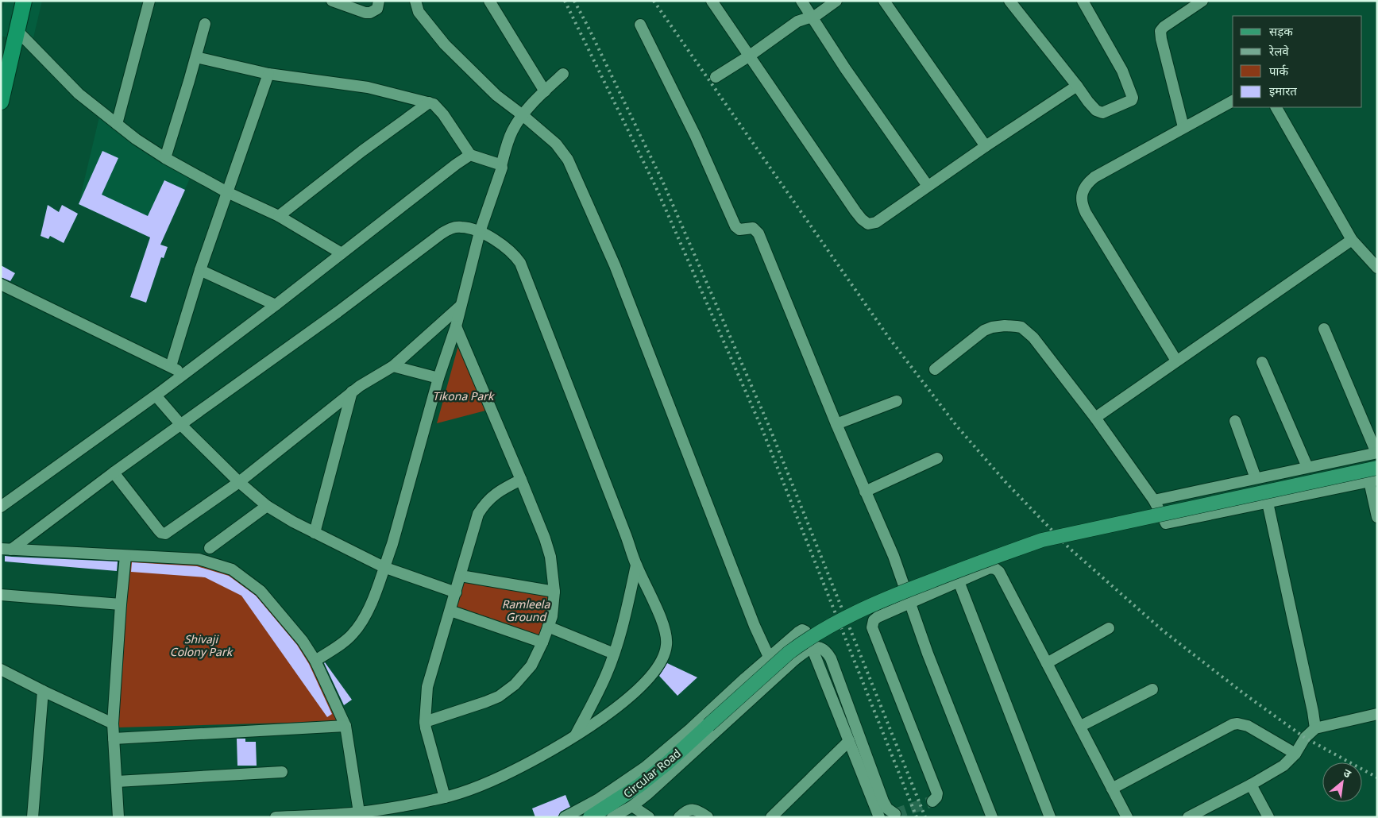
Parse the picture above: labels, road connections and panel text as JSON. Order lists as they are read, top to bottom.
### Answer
{
  "streets": {
    "main road": ["Circular Road"]
  },
  "parks": ["Tikona Park", "Ramleela Ground", "Shivaji Colony Park"],
  "legend": [
    "सड़क",
    "रेलवे",
    "पार्क",
    "इमारत"
  ],
  "north": "top right"
}
